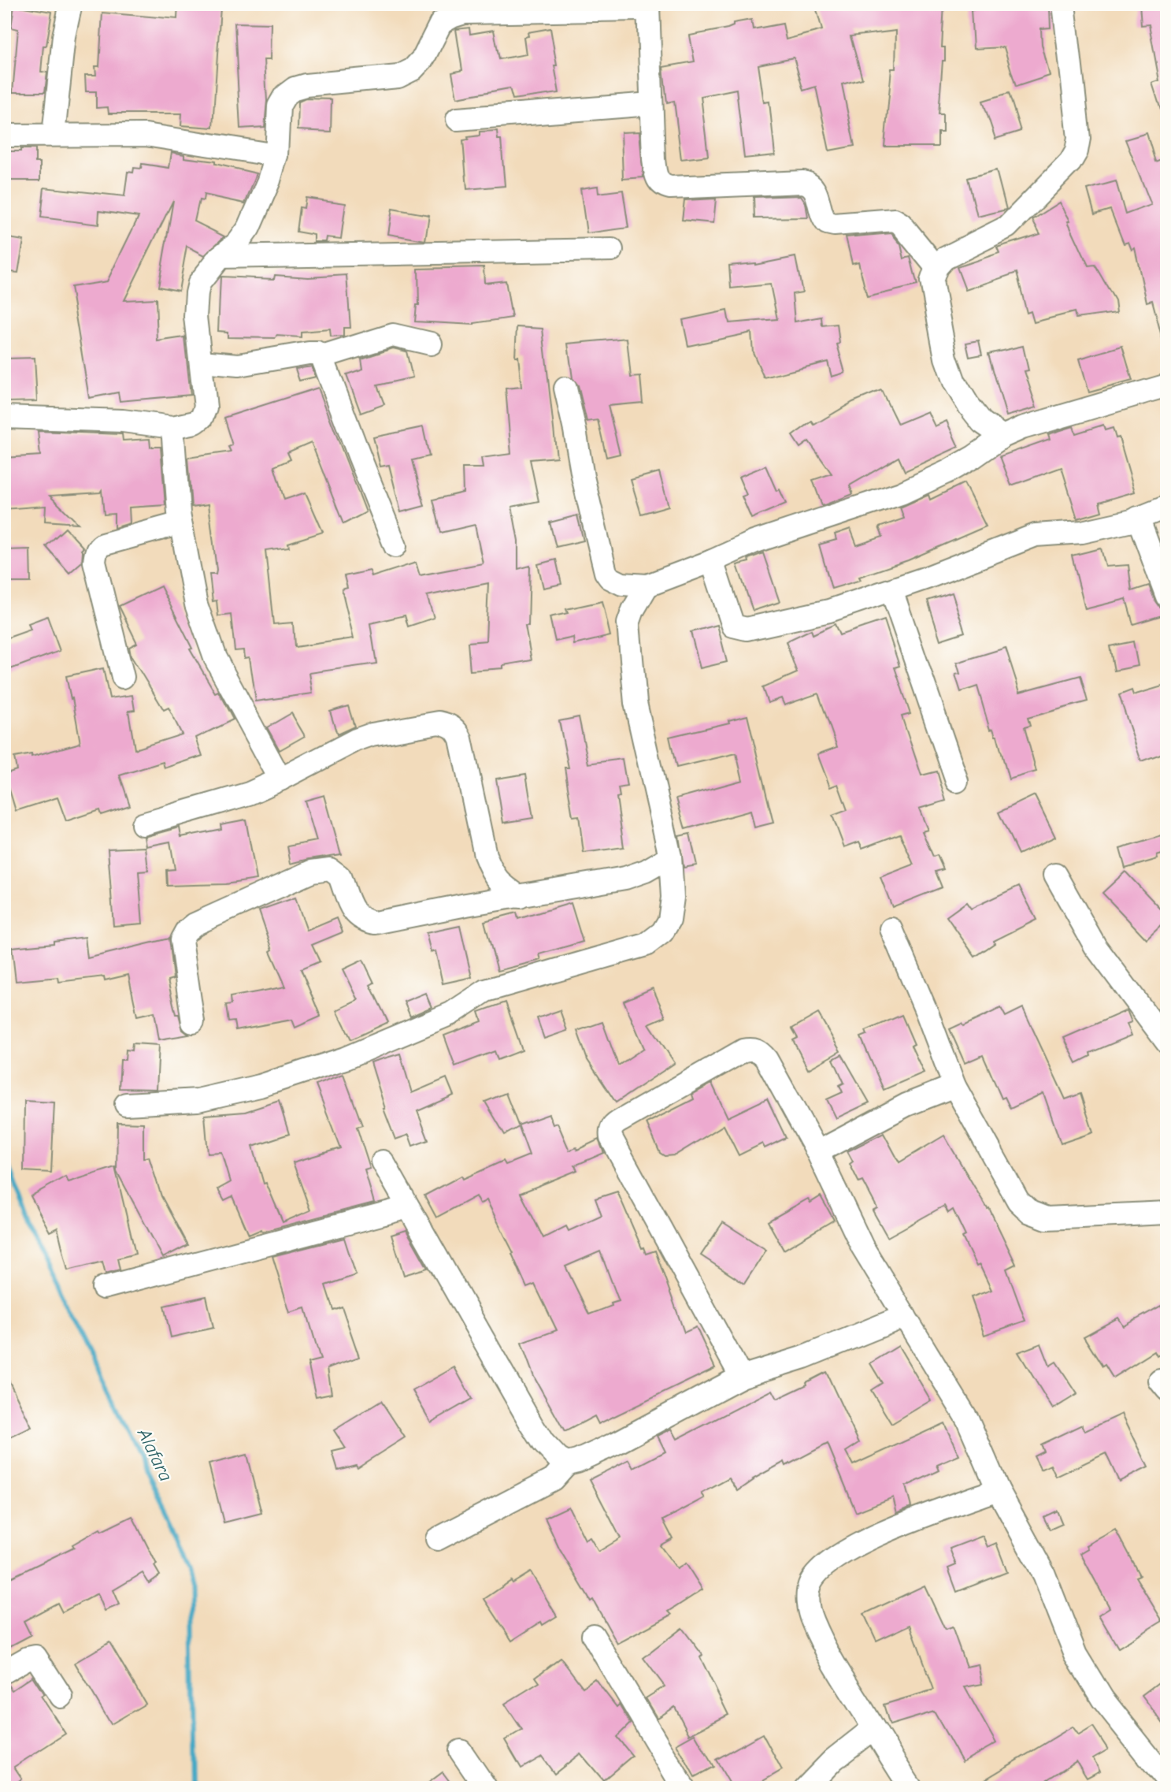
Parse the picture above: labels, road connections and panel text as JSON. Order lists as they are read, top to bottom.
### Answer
{
  "water": ["Alafara"]
}
